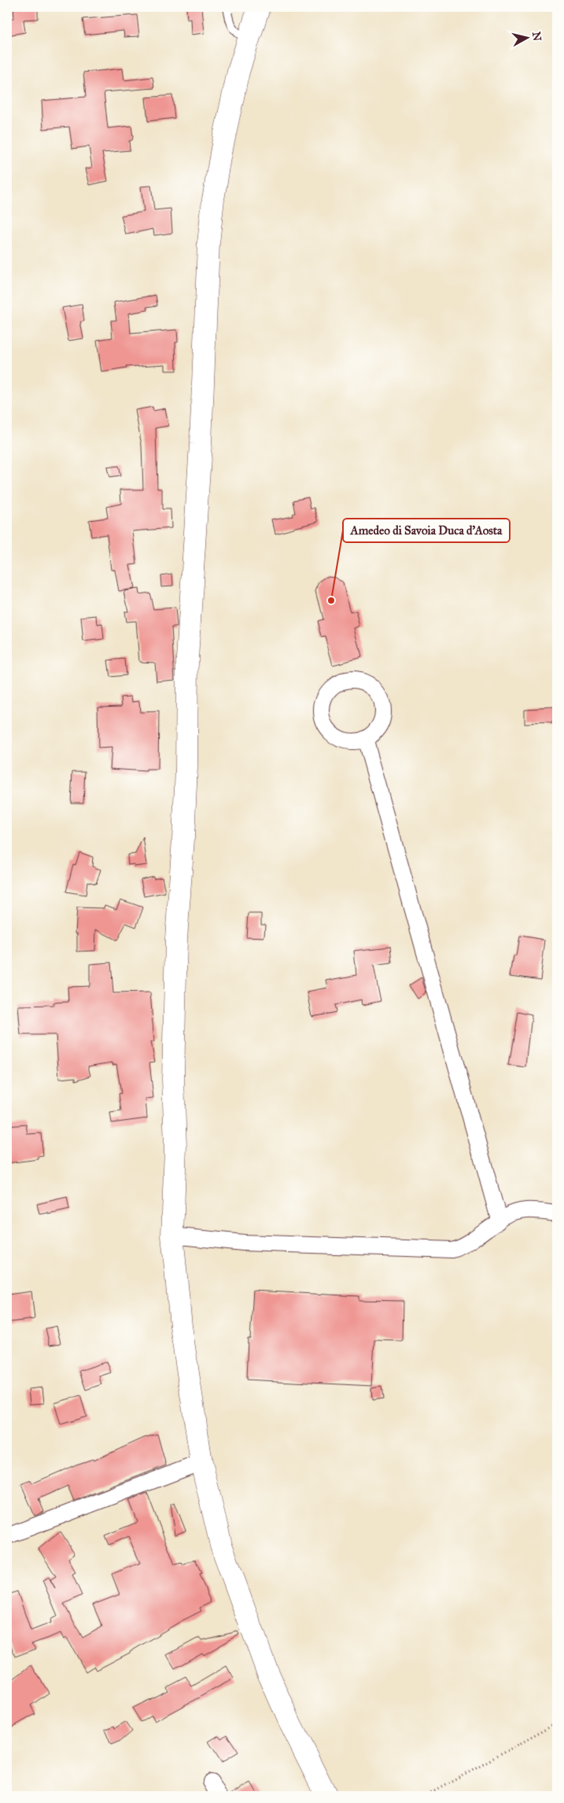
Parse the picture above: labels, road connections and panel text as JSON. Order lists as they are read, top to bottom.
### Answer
{
  "places": ["Amedeo di Savoia Duca d’Aosta"],
  "north": "right"
}
